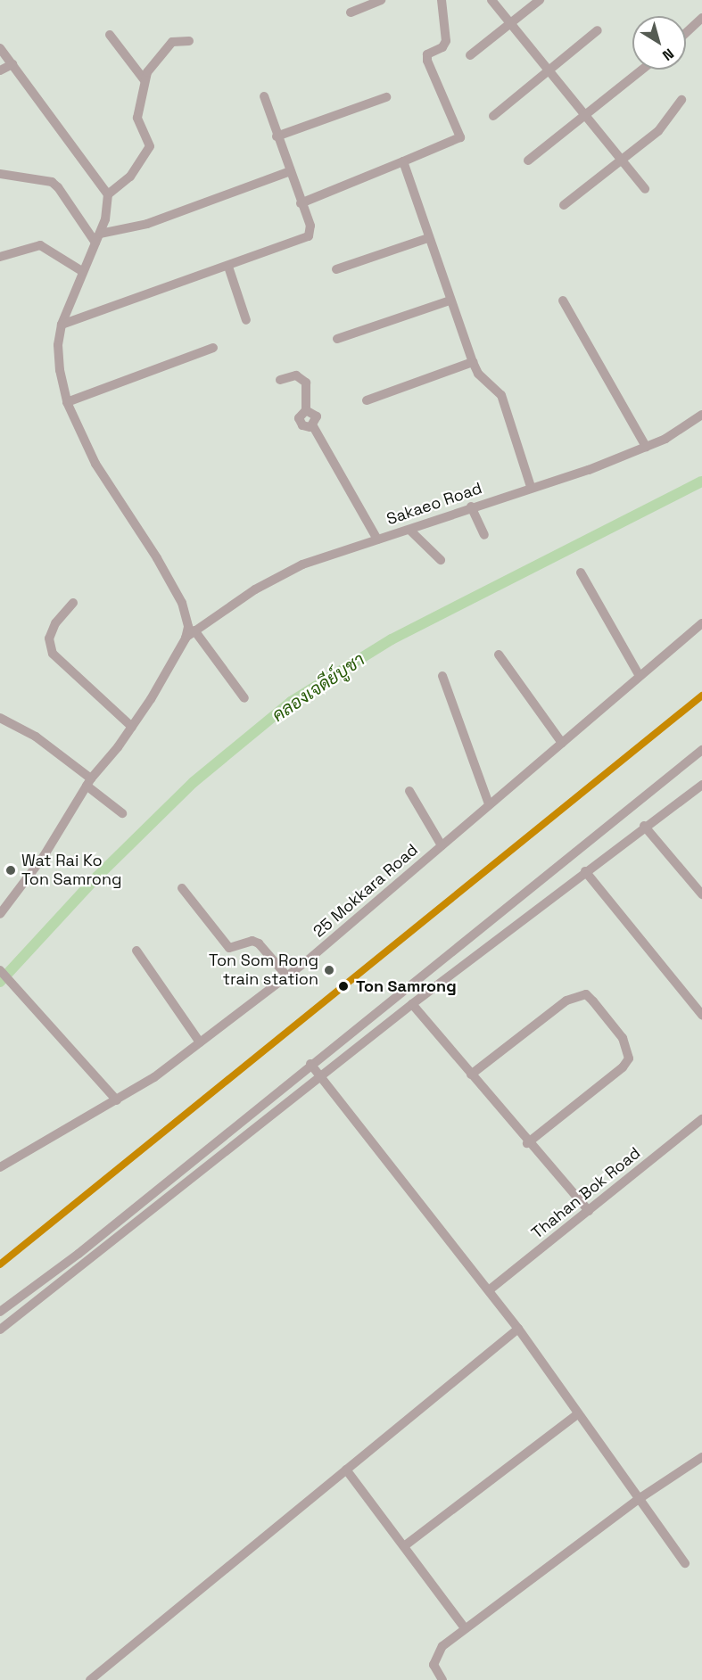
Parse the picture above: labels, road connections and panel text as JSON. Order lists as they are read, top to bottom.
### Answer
{
  "streets": {
    "street": ["Sakaeo Road", "25 Mokkara Road", "Thahan Bok Road"]
  },
  "water": ["คลองเจดีย์บูชา"],
  "places": ["Wat Rai Ko Ton Samrong", "Ton Som Rong train station", "Ton Samrong"],
  "north": "bottom right"
}
